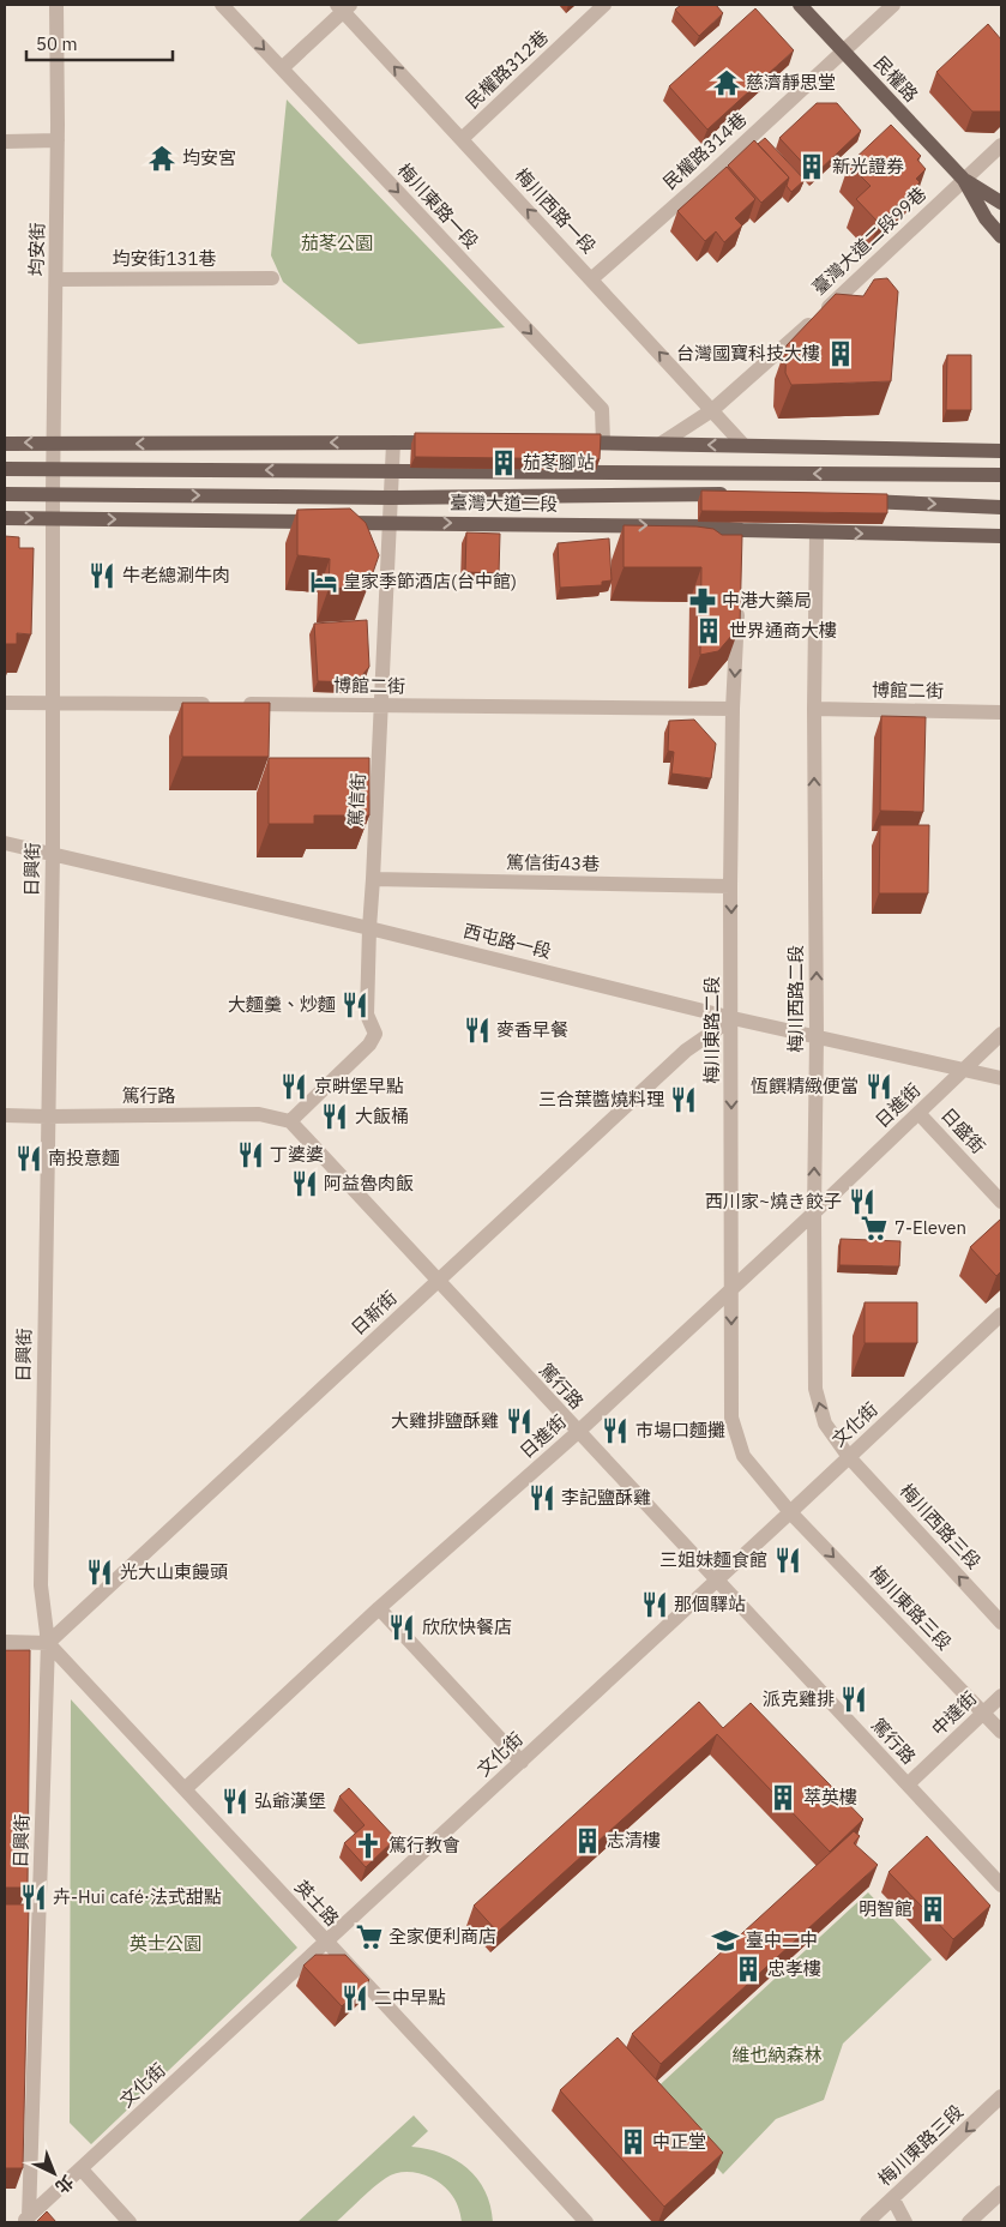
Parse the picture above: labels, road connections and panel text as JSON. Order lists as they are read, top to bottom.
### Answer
{
  "streets": {
    "main road": ["民權路", "臺灣大道二段"],
    "street": [
      "民權路312巷",
      "民權路314巷",
      "梅川東路一段",
      "梅川西路一段",
      "臺灣大道二段99巷",
      "均安街",
      "均安街131巷",
      "博館二街",
      "篤信街",
      "篤信街43巷",
      "日興街",
      "西屯路一段",
      "梅川西路二段",
      "梅川東路二段",
      "篤行路",
      "日進街",
      "日盛街",
      "日新街",
      "文化街",
      "梅川西路三段",
      "梅川東路三段",
      "中達街",
      "英士路"
    ]
  },
  "crossings": [
    ["民權路312巷", "梅川西路一段"],
    ["民權路", "民權路314巷"],
    ["民權路", "臺灣大道二段99巷"],
    ["民權路314巷", "梅川西路一段"],
    ["梅川西路一段", "臺灣大道二段99巷"],
    ["均安街", "均安街131巷"],
    ["均安街", "臺灣大道二段"],
    ["均安街", "日興街"],
    ["臺灣大道二段", "篤信街"],
    ["臺灣大道二段", "日興街"],
    ["臺灣大道二段", "梅川西路二段"],
    ["博館二街", "篤信街"],
    ["博館二街", "梅川西路二段"],
    ["博館二街", "梅川東路二段"],
    ["篤信街", "篤信街43巷"],
    ["篤信街", "西屯路一段"],
    ["篤信街", "篤行路"],
    ["篤信街43巷", "梅川東路二段"],
    ["日興街", "西屯路一段"],
    ["日興街", "篤行路"],
    ["日興街", "日新街"],
    ["日興街", "文化街"],
    ["日興街", "英士路"],
    ["西屯路一段", "梅川西路二段"],
    ["西屯路一段", "梅川東路二段"],
    ["西屯路一段", "日進街"],
    ["西屯路一段", "日新街"],
    ["梅川西路二段", "日進街"],
    ["梅川西路二段", "文化街"],
    ["梅川西路二段", "梅川西路三段"],
    ["梅川東路二段", "日進街"],
    ["梅川東路二段", "日新街"],
    ["梅川東路二段", "文化街"],
    ["梅川東路二段", "梅川東路三段"],
    ["篤行路", "日進街"],
    ["篤行路", "日新街"],
    ["篤行路", "文化街"],
    ["篤行路", "中達街"],
    ["日進街", "日盛街"],
    ["日進街", "英士路"],
    ["日新街", "英士路"],
    ["文化街", "梅川西路三段"],
    ["文化街", "梅川東路三段"],
    ["文化街", "英士路"],
    ["梅川東路三段", "中達街"]
  ],
  "one_way": [
    "梅川東路一段",
    "梅川西路一段",
    "梅川西路二段",
    "梅川東路二段",
    "梅川西路三段"
  ],
  "parks": ["茄苳公園", "英士公園", "維也納森林"],
  "places": {
    "temple": ["慈濟靜思堂", "均安宮"],
    "building": [
      "新光證券",
      "台灣國寶科技大樓",
      "茄苳腳站",
      "世界通商大樓",
      "萃英樓",
      "志清樓",
      "明智館",
      "忠孝樓",
      "中正堂"
    ],
    "restaurant": [
      "牛老總涮牛肉",
      "大麵羹、炒麵",
      "麥香早餐",
      "京畊堡早點",
      "恆饌精緻便當",
      "三合葉醬燒料理",
      "大飯桶",
      "丁婆婆",
      "南投意麵",
      "阿益魯肉飯",
      "西川家~燒き餃子",
      "大雞排鹽酥雞",
      "市場口麵攤",
      "李記鹽酥雞",
      "三姐妹麵食館",
      "光大山東饅頭",
      "那個驛站",
      "欣欣快餐店",
      "派克雞排",
      "弘爺漢堡",
      "卉-Hui café·法式甜點",
      "二中早點"
    ],
    "hotel": ["皇家季節酒店(台中館)"],
    "pharmacy": ["中港大藥局"],
    "supermarket": ["7-Eleven", "全家便利商店"],
    "church": ["篤行教會"],
    "school or university": ["臺中二中"]
  },
  "scale_bar": "50 m",
  "north": "bottom right"
}
